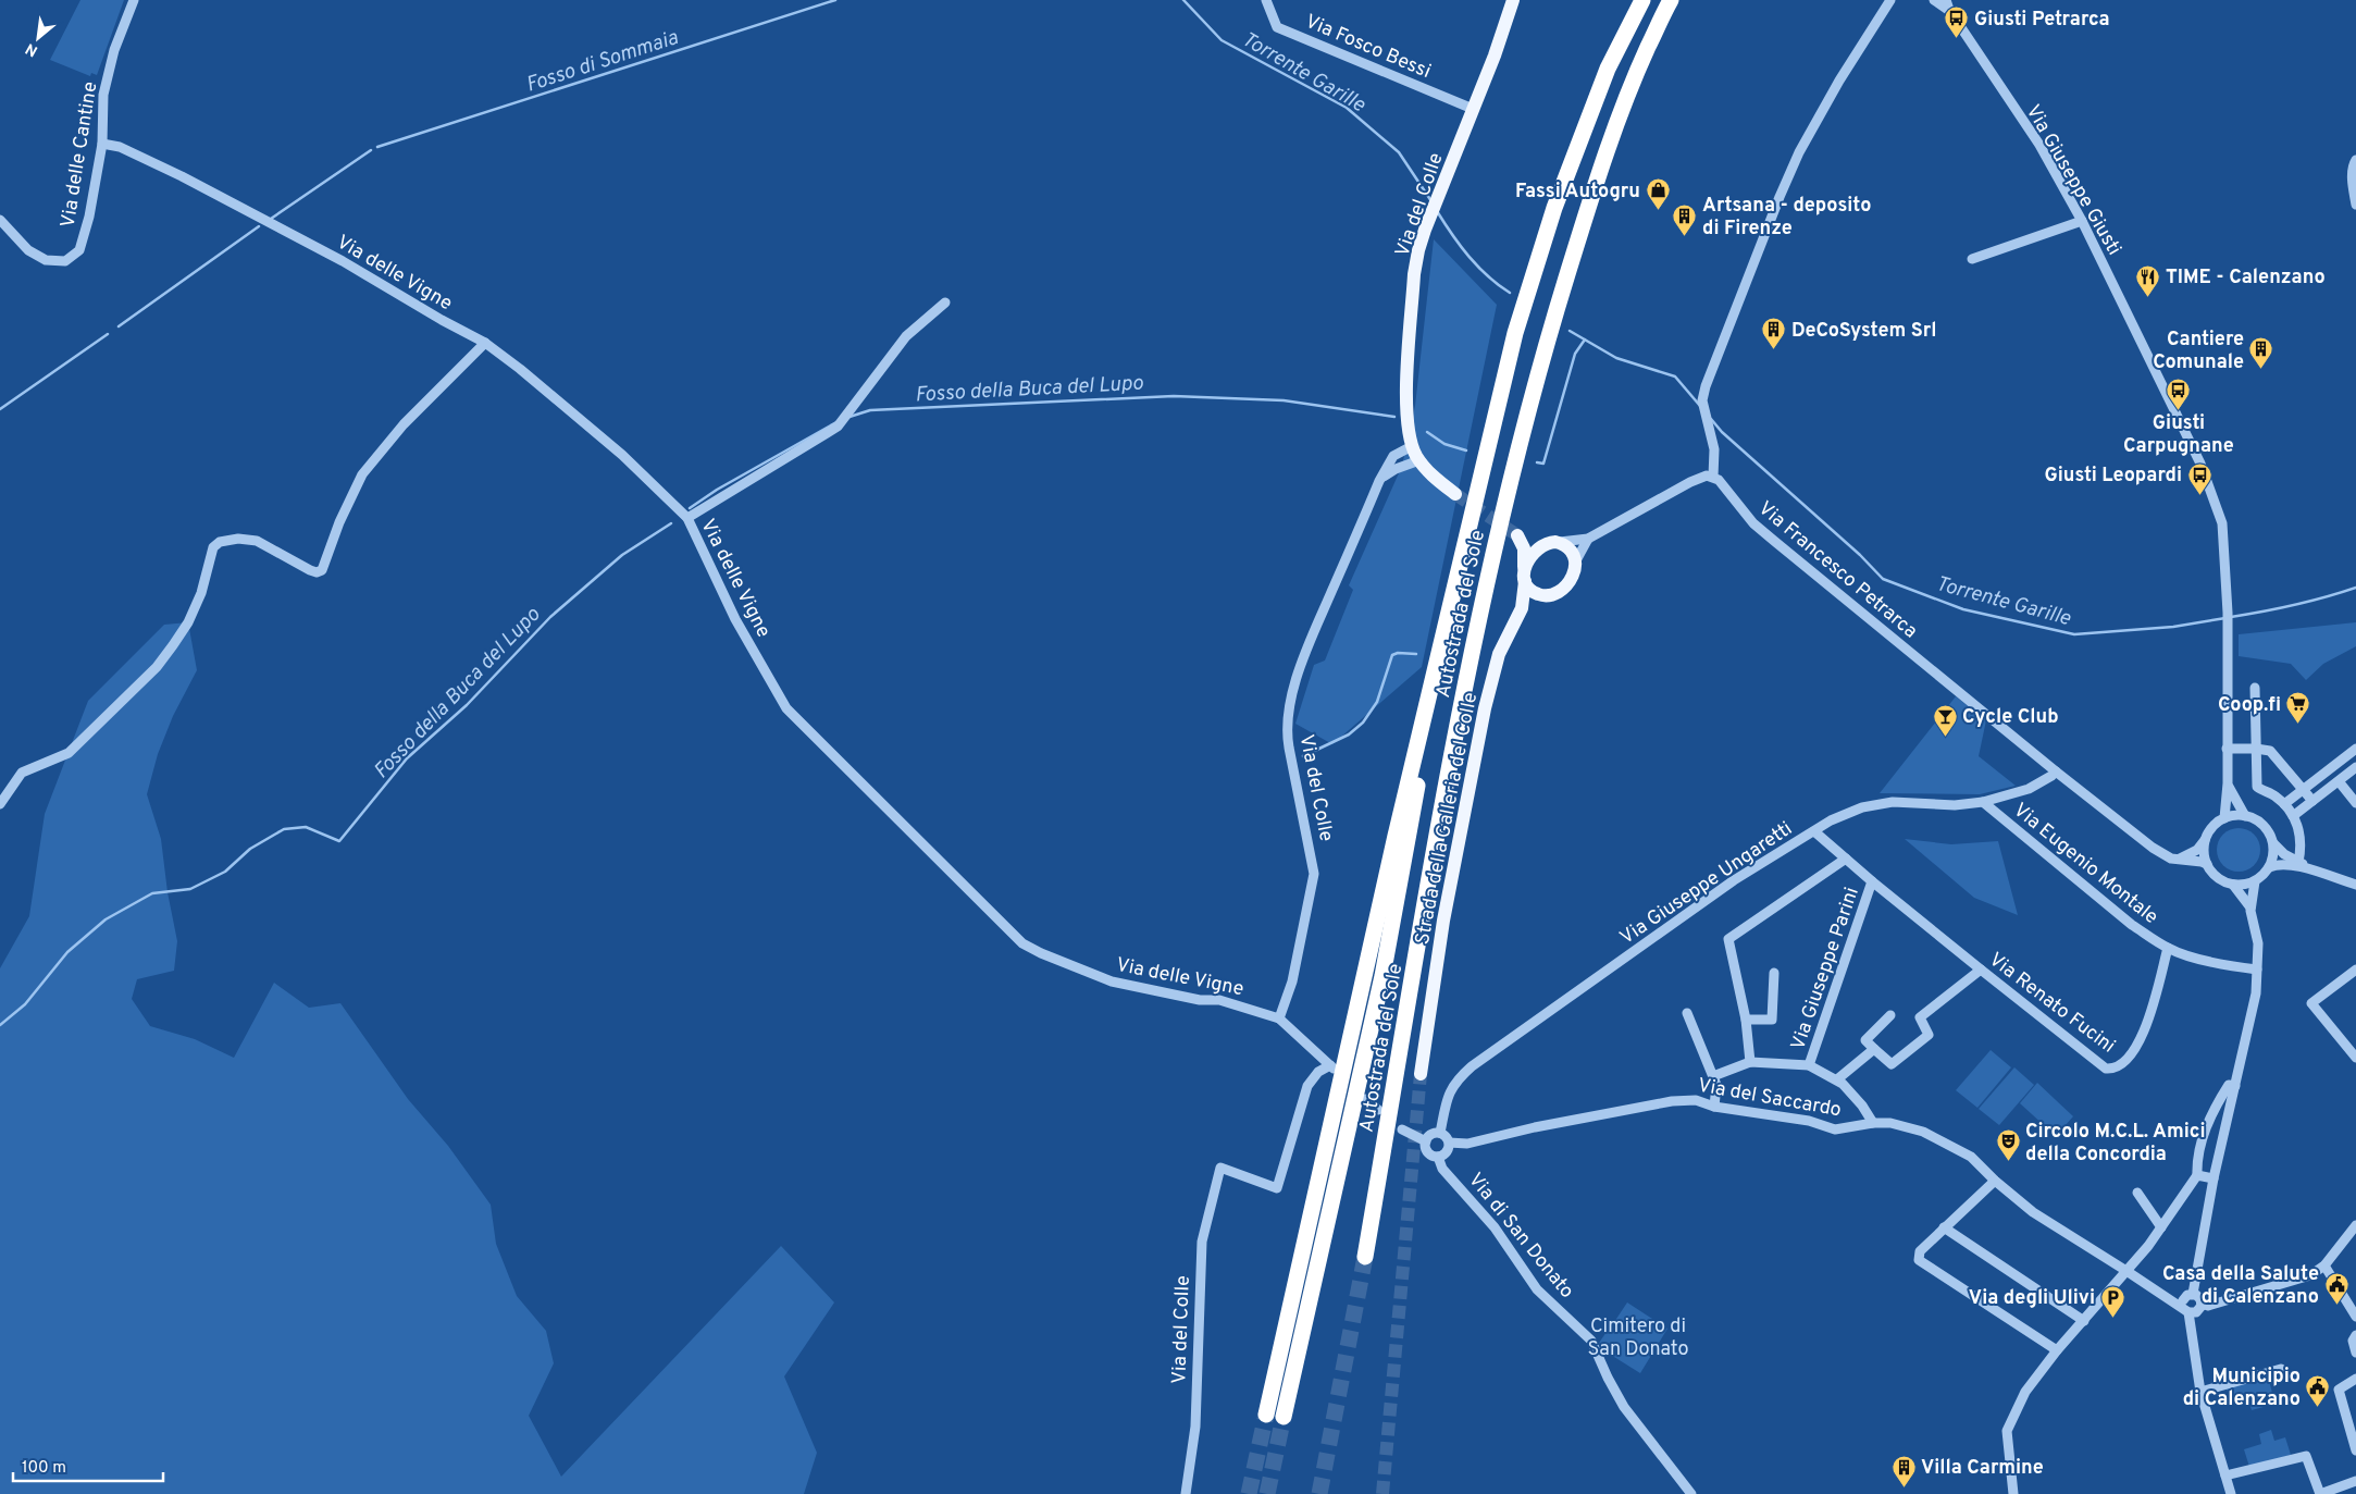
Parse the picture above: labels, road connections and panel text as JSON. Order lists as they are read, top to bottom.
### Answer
{
  "streets": {
    "highway": ["Autostrada del Sole"],
    "main road": ["Via del Colle", "Strada della Galleria del Colle"],
    "street": [
      "Via Fosco Bessi",
      "Via delle Cantine",
      "Via Giuseppe Giusti",
      "Via delle Vigne",
      "Via Francesco Petrarca",
      "Via Eugenio Montale",
      "Via Giuseppe Ungaretti",
      "Via Giuseppe Parini",
      "Via Renato Fucini",
      "Via del Saccardo",
      "Via di San Donato"
    ]
  },
  "crossings": [
    ["Via Fosco Bessi", "Via del Colle"],
    ["Via delle Cantine", "Via delle Vigne"],
    ["Via Giuseppe Giusti", "Via Francesco Petrarca"],
    ["Via del Colle", "Via delle Vigne"],
    ["Via Francesco Petrarca", "Via Giuseppe Ungaretti"],
    ["Via Eugenio Montale", "Via Giuseppe Ungaretti"],
    ["Via Eugenio Montale", "Via Renato Fucini"],
    ["Via Giuseppe Ungaretti", "Via Renato Fucini"],
    ["Via Giuseppe Ungaretti", "Via del Saccardo"],
    ["Via Giuseppe Ungaretti", "Via di San Donato"],
    ["Via Giuseppe Parini", "Via Renato Fucini"],
    ["Via del Saccardo", "Via di San Donato"]
  ],
  "water": ["Fosso di Sommaia", "Torrente Garille", "Fosso della Buca del Lupo"],
  "parks": ["Cimitero di San Donato"],
  "places": {
    "bus stop": ["Giusti Petrarca", "Giusti Carpugnane", "Giusti Leopardi"],
    "shop": ["Fassi Autogru"],
    "building": [
      "Artsana - deposito di Firenze",
      "DeCoSystem Srl",
      "Cantiere Comunale",
      "Villa Carmine"
    ],
    "restaurant": ["TIME - Calenzano"],
    "supermarket": ["Coop.fi"],
    "bar": ["Cycle Club"],
    "theatre": ["Circolo M.C.L. Amici della Concordia"],
    "public building": ["Casa della Salute di Calenzano", "Municipio di Calenzano"],
    "parking": ["Via degli Ulivi"]
  },
  "scale_bar": "100 m",
  "north": "bottom left"
}
